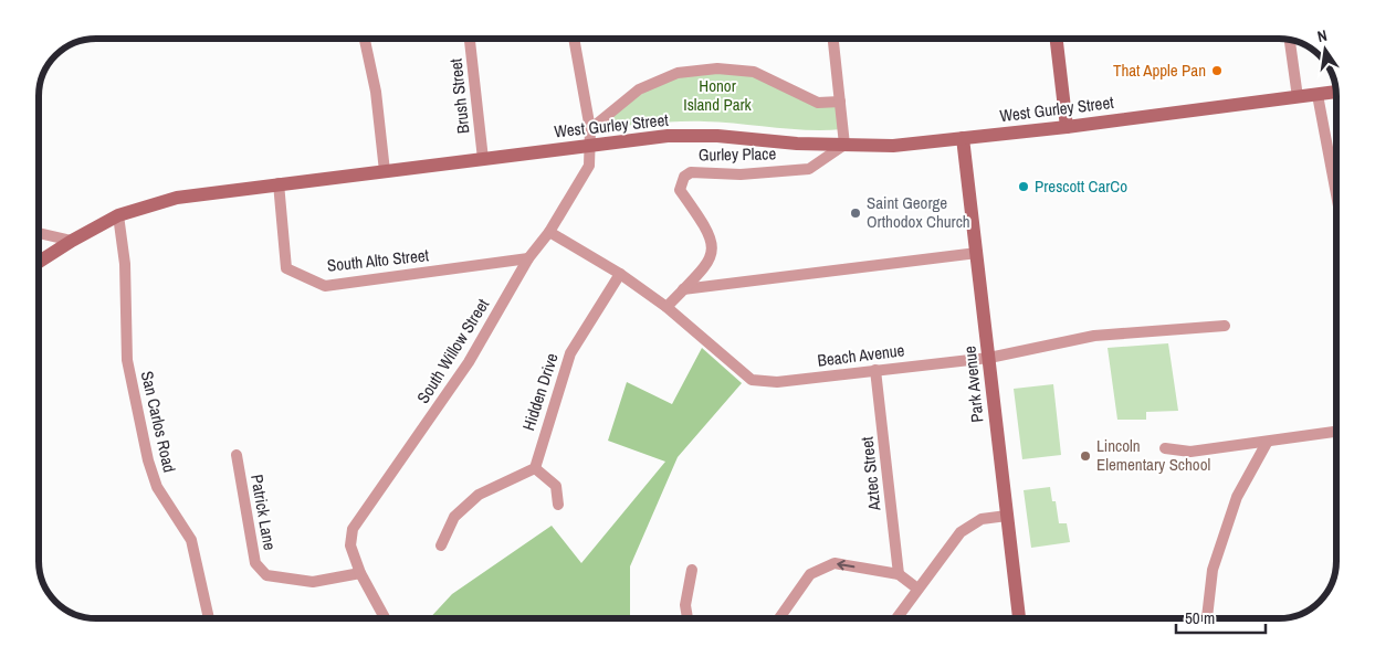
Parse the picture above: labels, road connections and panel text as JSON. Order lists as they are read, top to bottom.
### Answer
{
  "streets": {
    "main road": ["West Gurley Street", "Park Avenue"],
    "street": [
      "Brush Street",
      "Gurley Place",
      "South Alto Street",
      "South Willow Street",
      "Beach Avenue",
      "Hidden Drive",
      "San Carlos Road",
      "Aztec Street",
      "Patrick Lane"
    ]
  },
  "crossings": [
    ["Brush Street", "West Gurley Street"],
    ["West Gurley Street", "Gurley Place"],
    ["West Gurley Street", "South Alto Street"],
    ["West Gurley Street", "South Willow Street"],
    ["West Gurley Street", "Park Avenue"],
    ["West Gurley Street", "San Carlos Road"],
    ["Gurley Place", "Beach Avenue"],
    ["South Alto Street", "South Willow Street"],
    ["South Willow Street", "Beach Avenue"],
    ["South Willow Street", "Patrick Lane"],
    ["Beach Avenue", "Park Avenue"],
    ["Beach Avenue", "Hidden Drive"],
    ["Beach Avenue", "Aztec Street"]
  ],
  "parks": ["Honor Island Park"],
  "places": [
    "That Apple Pan",
    "Prescott CarCo",
    "Saint George Orthodox Church",
    "Lincoln Elementary School"
  ],
  "scale_bar": "50 m",
  "north": "top"
}
